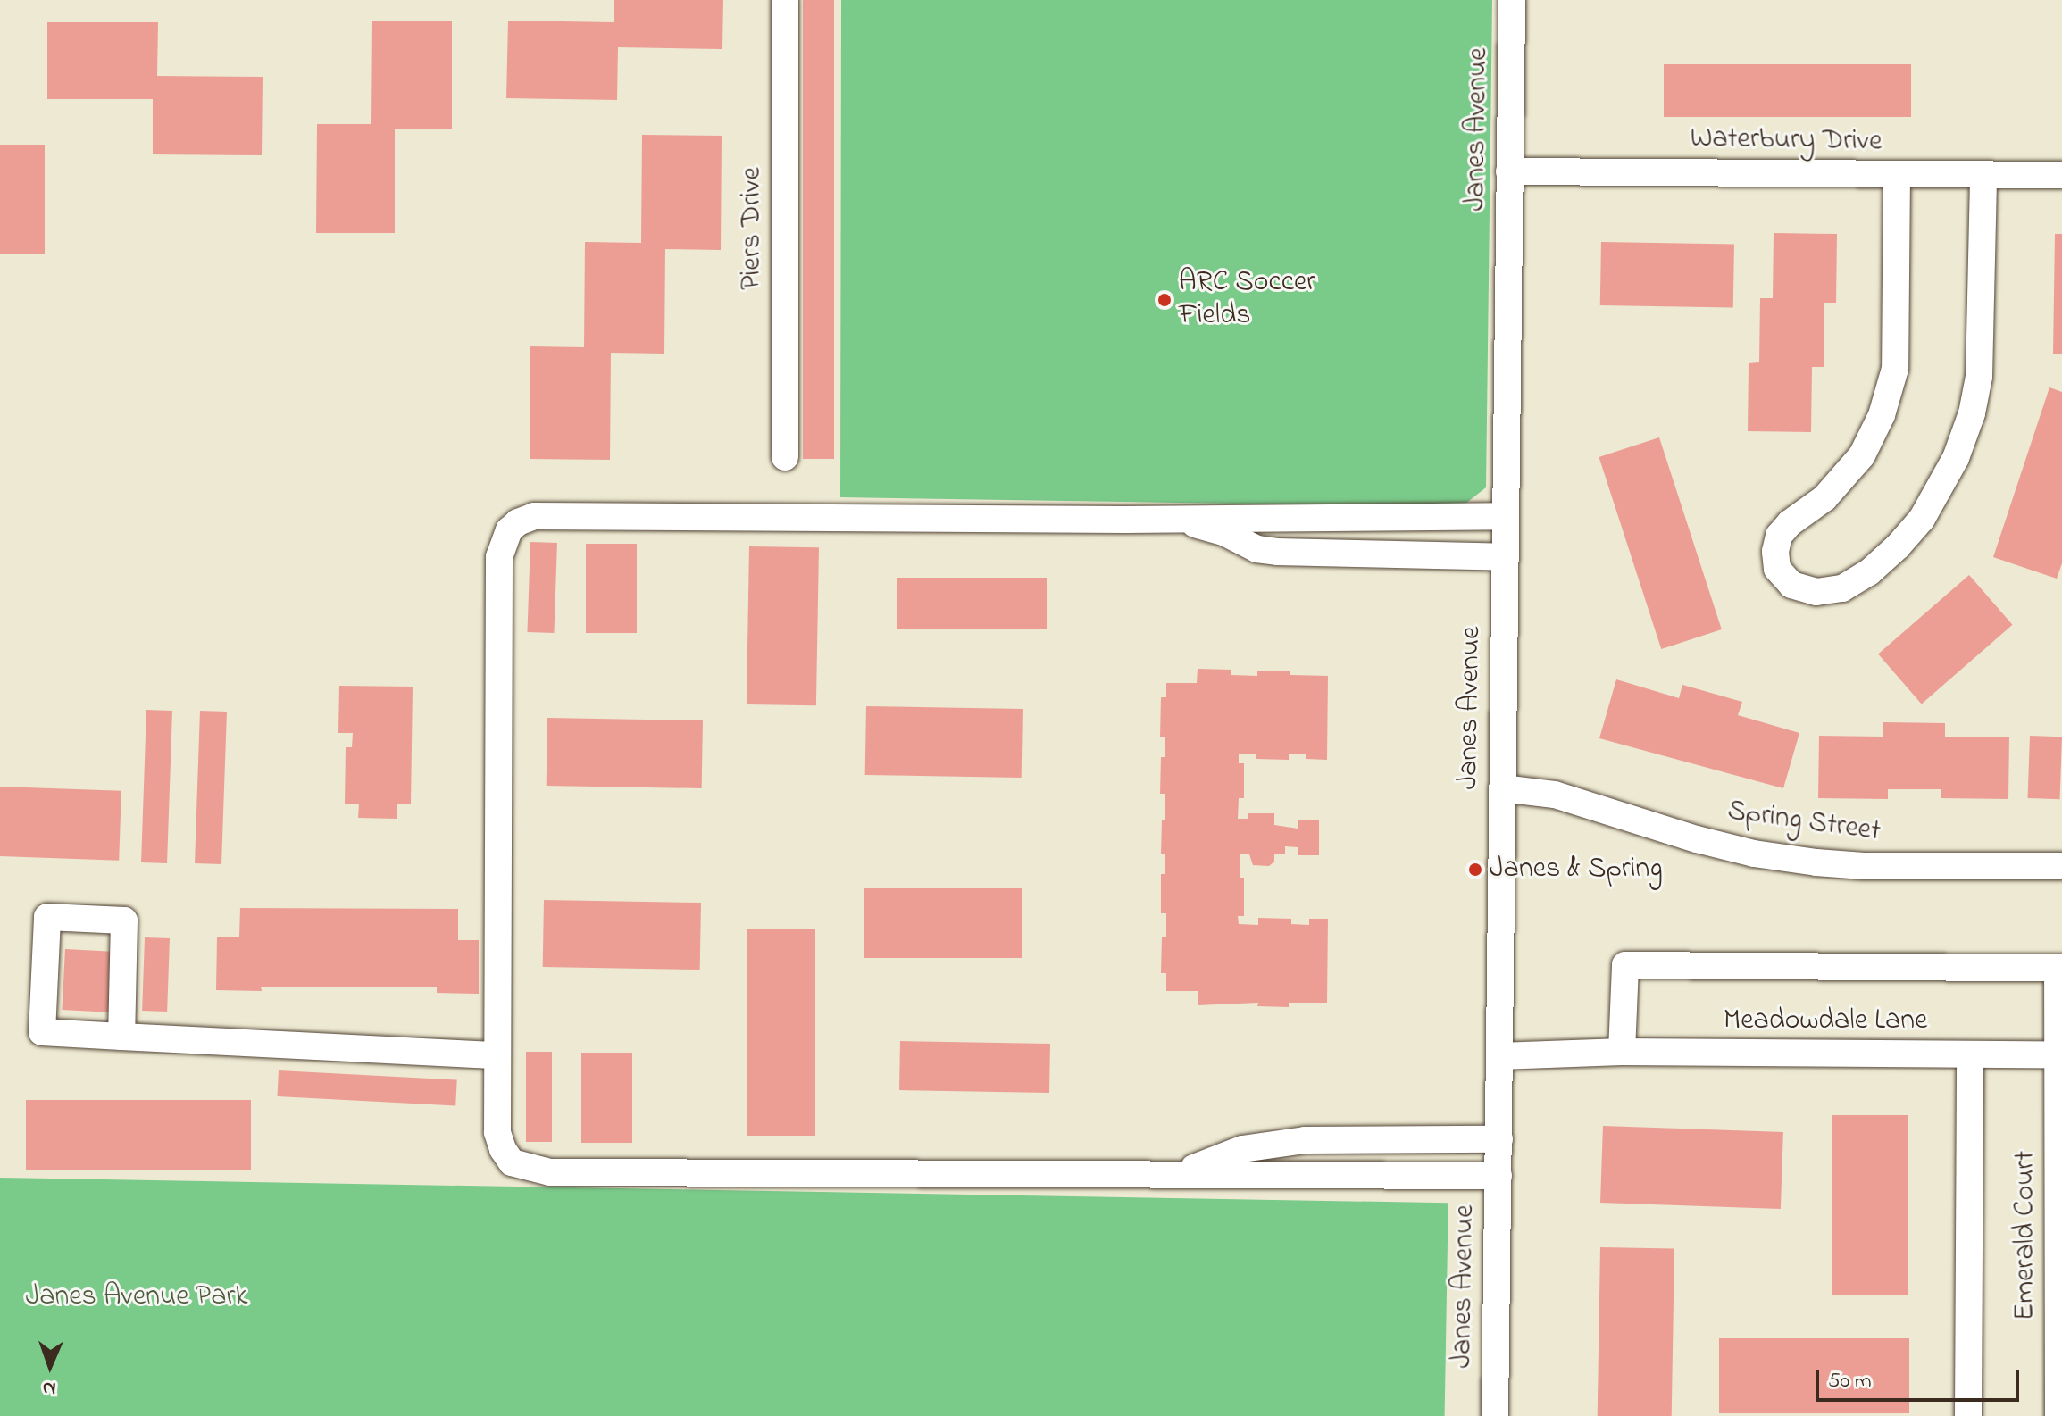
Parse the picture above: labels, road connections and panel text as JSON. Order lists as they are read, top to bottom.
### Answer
{
  "streets": {
    "street": [
      "Janes Avenue",
      "Waterbury Drive",
      "Piers Drive",
      "Spring Street",
      "Meadowdale Lane",
      "Emerald Court"
    ]
  },
  "crossings": [
    ["Janes Avenue", "Waterbury Drive"],
    ["Janes Avenue", "Spring Street"],
    ["Janes Avenue", "Meadowdale Lane"],
    ["Meadowdale Lane", "Emerald Court"]
  ],
  "parks": ["Janes Avenue Park"],
  "places": ["ARC Soccer Fields", "Janes & Spring"],
  "scale_bar": "50 m",
  "north": "bottom"
}
